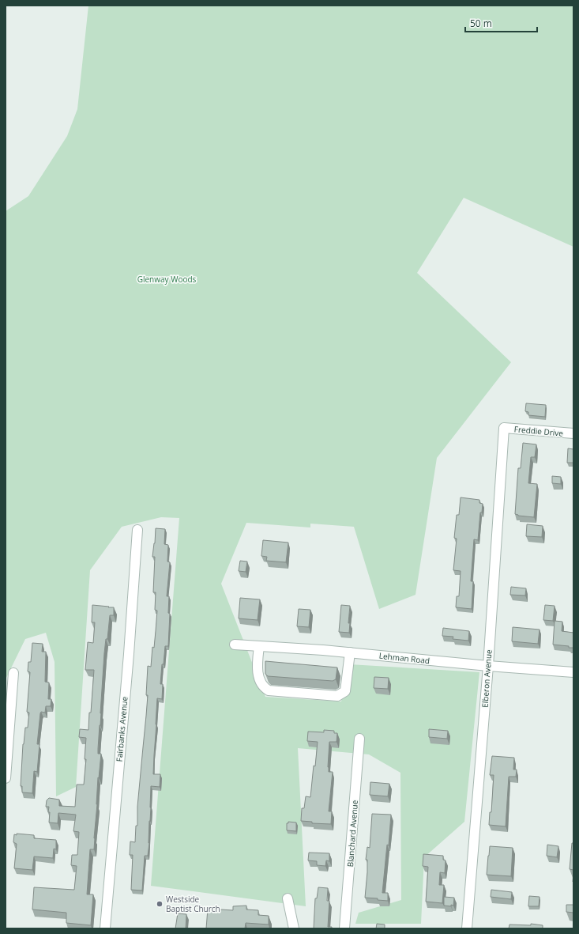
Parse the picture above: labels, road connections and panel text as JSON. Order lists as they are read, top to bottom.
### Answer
{
  "streets": {
    "street": [
      "Freddie Drive",
      "Lehman Road",
      "Elberon Avenue",
      "Fairbanks Avenue",
      "Blanchard Avenue"
    ]
  },
  "crossings": [
    ["Freddie Drive", "Elberon Avenue"],
    ["Lehman Road", "Elberon Avenue"]
  ],
  "parks": ["Glenway Woods"],
  "places": ["Westside Baptist Church"],
  "scale_bar": "50 m"
}
